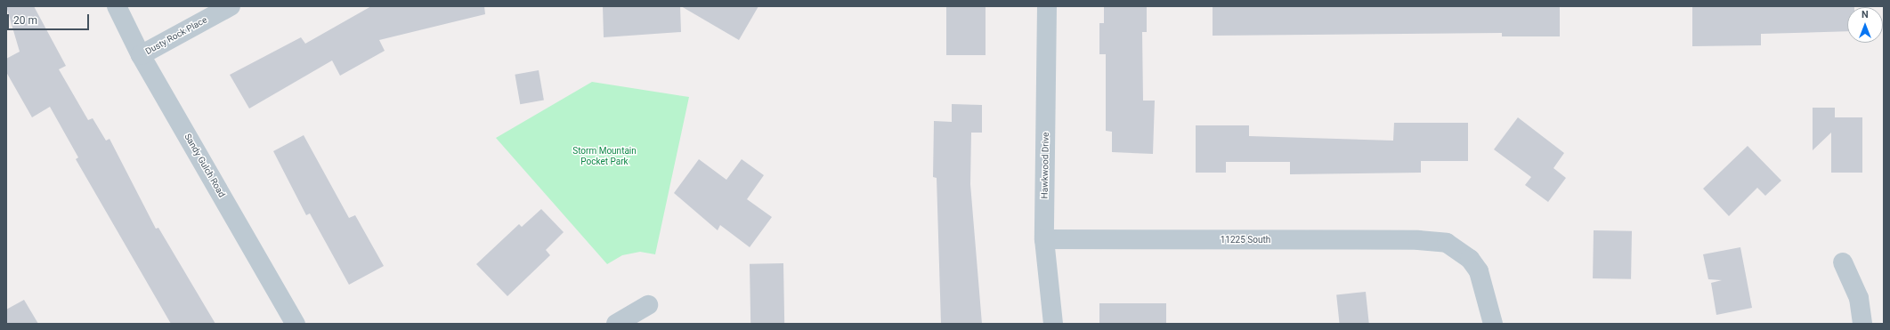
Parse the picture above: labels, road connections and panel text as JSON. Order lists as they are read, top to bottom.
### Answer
{
  "streets": {
    "street": [
      "Dusty Rock Place",
      "Sandy Gulch Road",
      "Hawkwood Drive",
      "11225 South"
    ]
  },
  "crossings": [
    ["Dusty Rock Place", "Sandy Gulch Road"],
    ["Hawkwood Drive", "11225 South"]
  ],
  "parks": ["Storm Mountain Pocket Park"],
  "scale_bar": "20 m",
  "north": "top"
}
